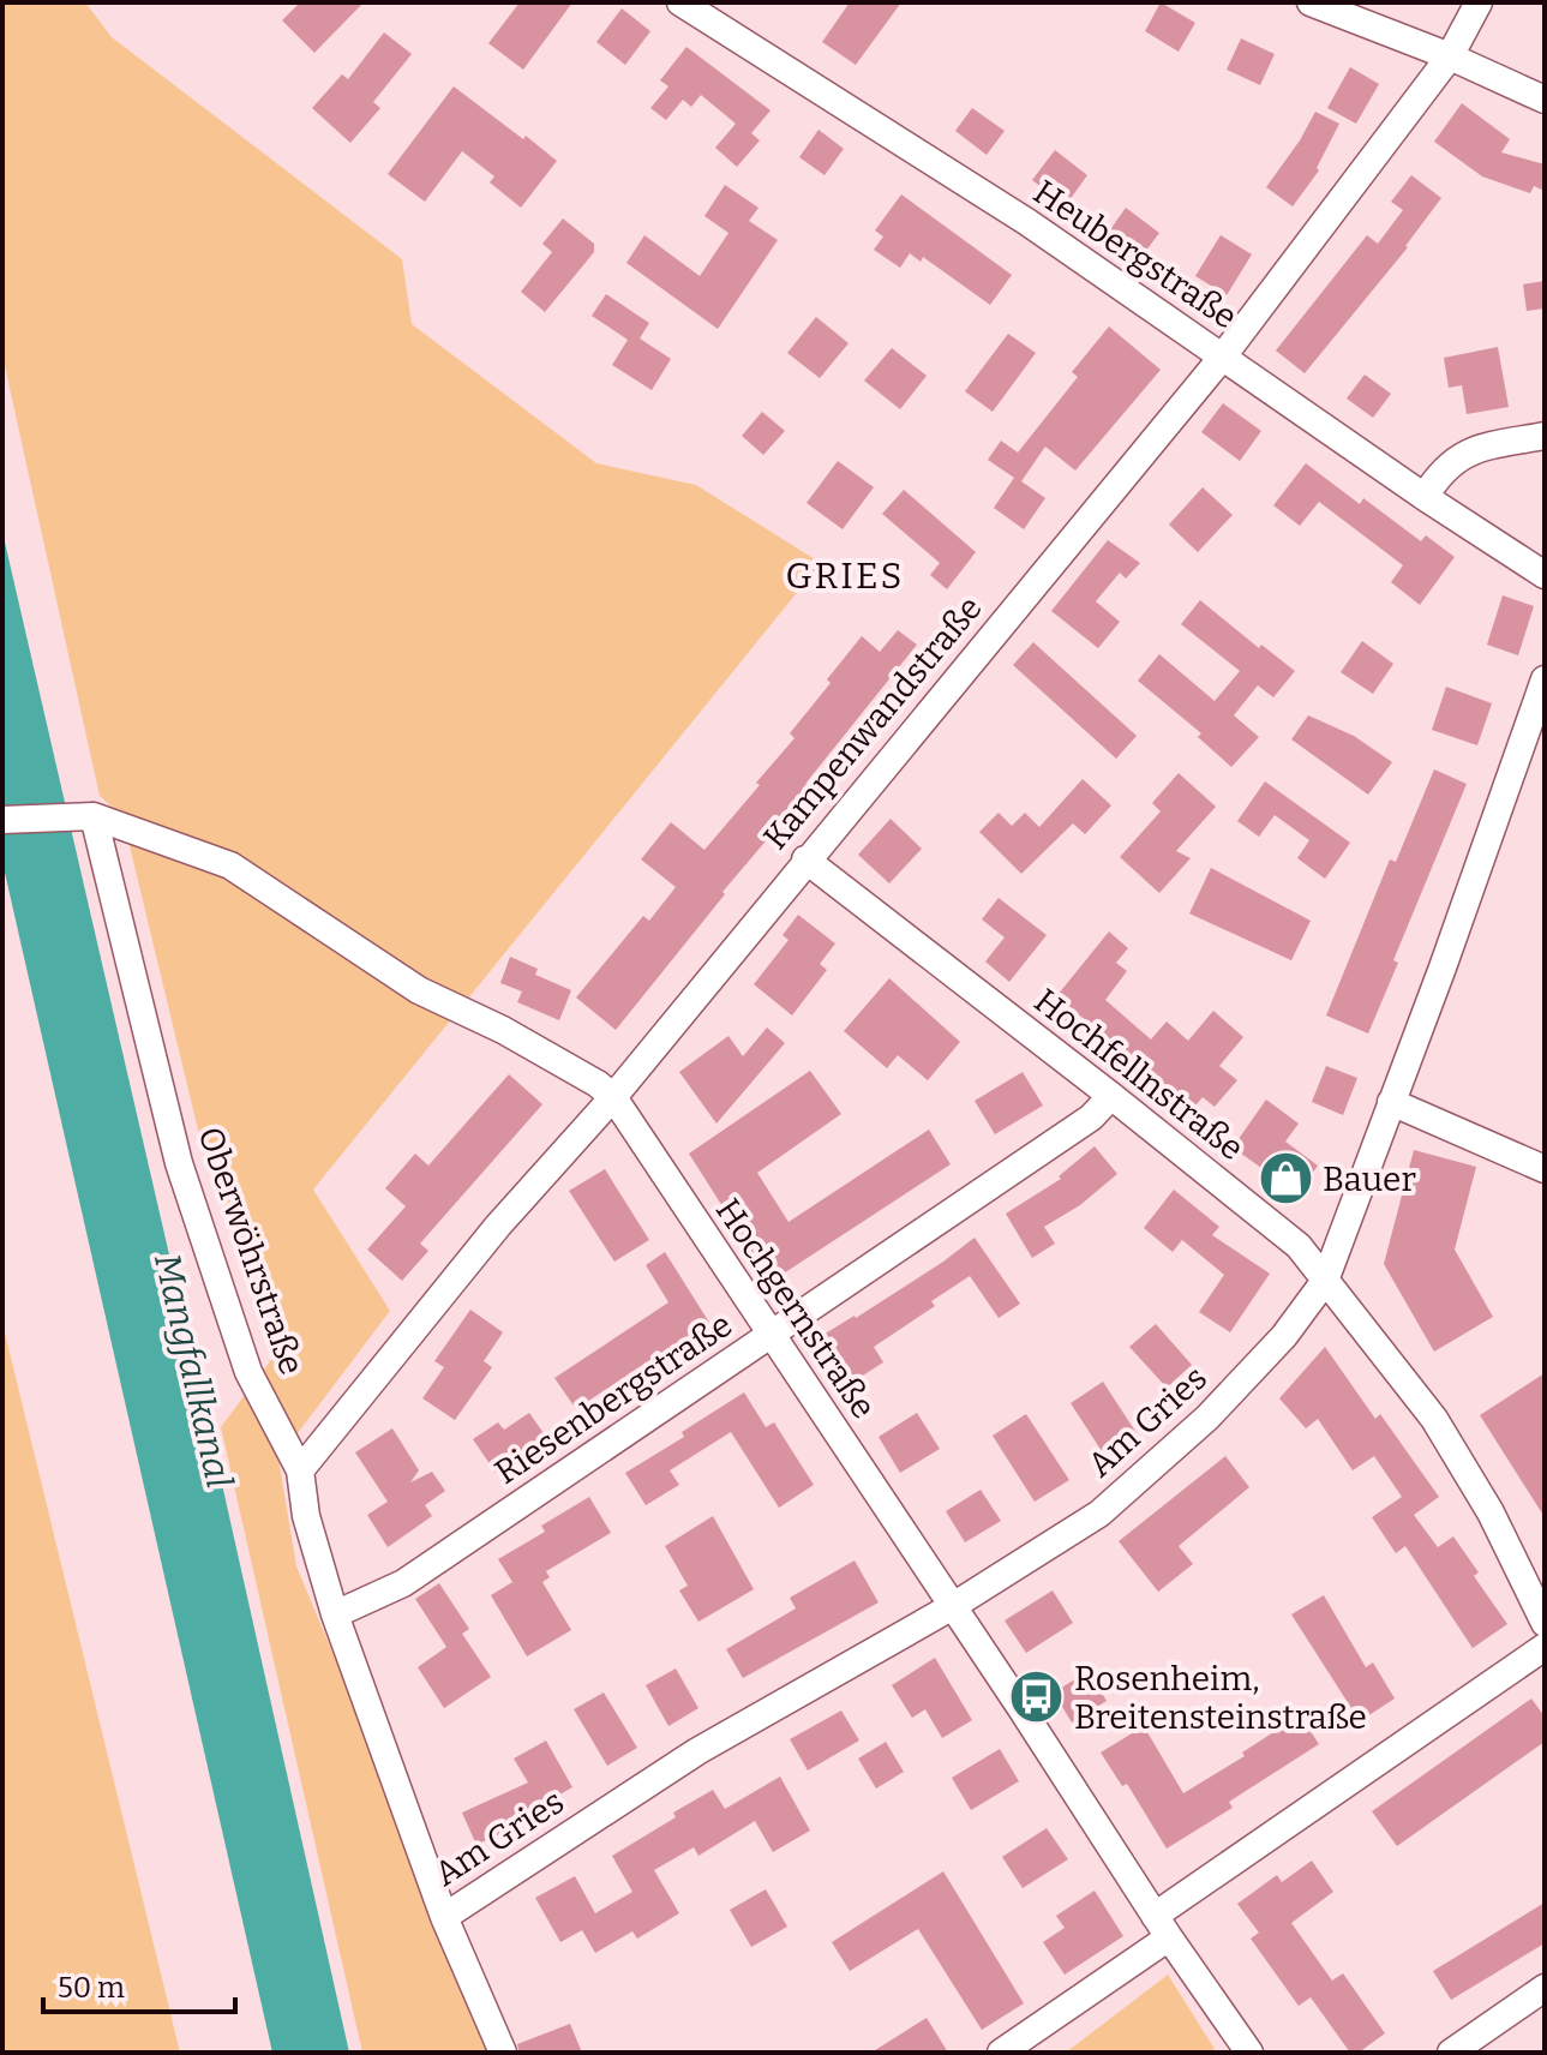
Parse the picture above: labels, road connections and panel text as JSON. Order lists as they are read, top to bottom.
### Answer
{
  "streets": {
    "street": [
      "Heubergstraße",
      "Kampenwandstraße",
      "Hochfellnstraße",
      "Oberwöhrstraße",
      "Hochgernstraße",
      "Riesenbergstraße",
      "Am Gries"
    ]
  },
  "crossings": [
    ["Heubergstraße", "Kampenwandstraße"],
    ["Kampenwandstraße", "Hochfellnstraße"],
    ["Kampenwandstraße", "Oberwöhrstraße"],
    ["Kampenwandstraße", "Hochgernstraße"],
    ["Hochfellnstraße", "Riesenbergstraße"],
    ["Hochfellnstraße", "Am Gries"],
    ["Oberwöhrstraße", "Hochgernstraße"],
    ["Oberwöhrstraße", "Riesenbergstraße"],
    ["Oberwöhrstraße", "Am Gries"],
    ["Hochgernstraße", "Riesenbergstraße"],
    ["Hochgernstraße", "Am Gries"]
  ],
  "districts": ["GRIES"],
  "water": ["Mangfallkanal"],
  "places": {
    "shop": ["Bauer"],
    "bus stop": ["Rosenheim, Breitensteinstraße"]
  },
  "scale_bar": "50 m"
}
